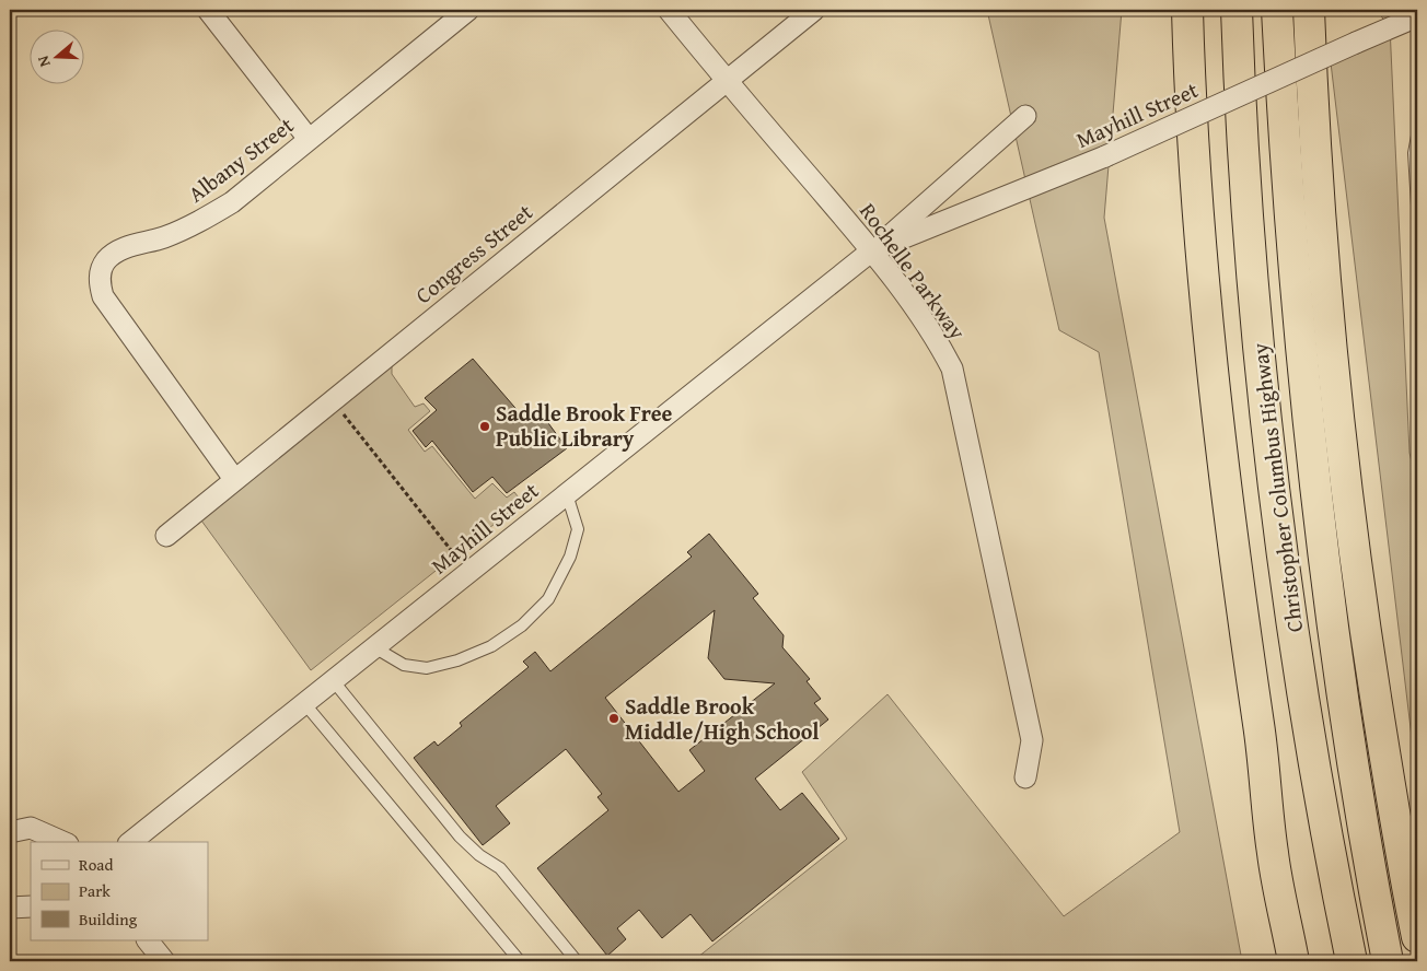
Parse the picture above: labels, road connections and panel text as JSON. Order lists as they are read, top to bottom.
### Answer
{
  "streets": {
    "highway": ["Christopher Columbus Highway"],
    "street": [
      "Mayhill Street",
      "Albany Street",
      "Congress Street",
      "Rochelle Parkway"
    ]
  },
  "crossings": [
    ["Mayhill Street", "Rochelle Parkway"],
    ["Albany Street", "Congress Street"],
    ["Congress Street", "Rochelle Parkway"]
  ],
  "places": ["Saddle Brook Free Public Library", "Saddle Brook Middle/High School"],
  "legend": ["Road", "Park", "Building"],
  "north": "left"
}
